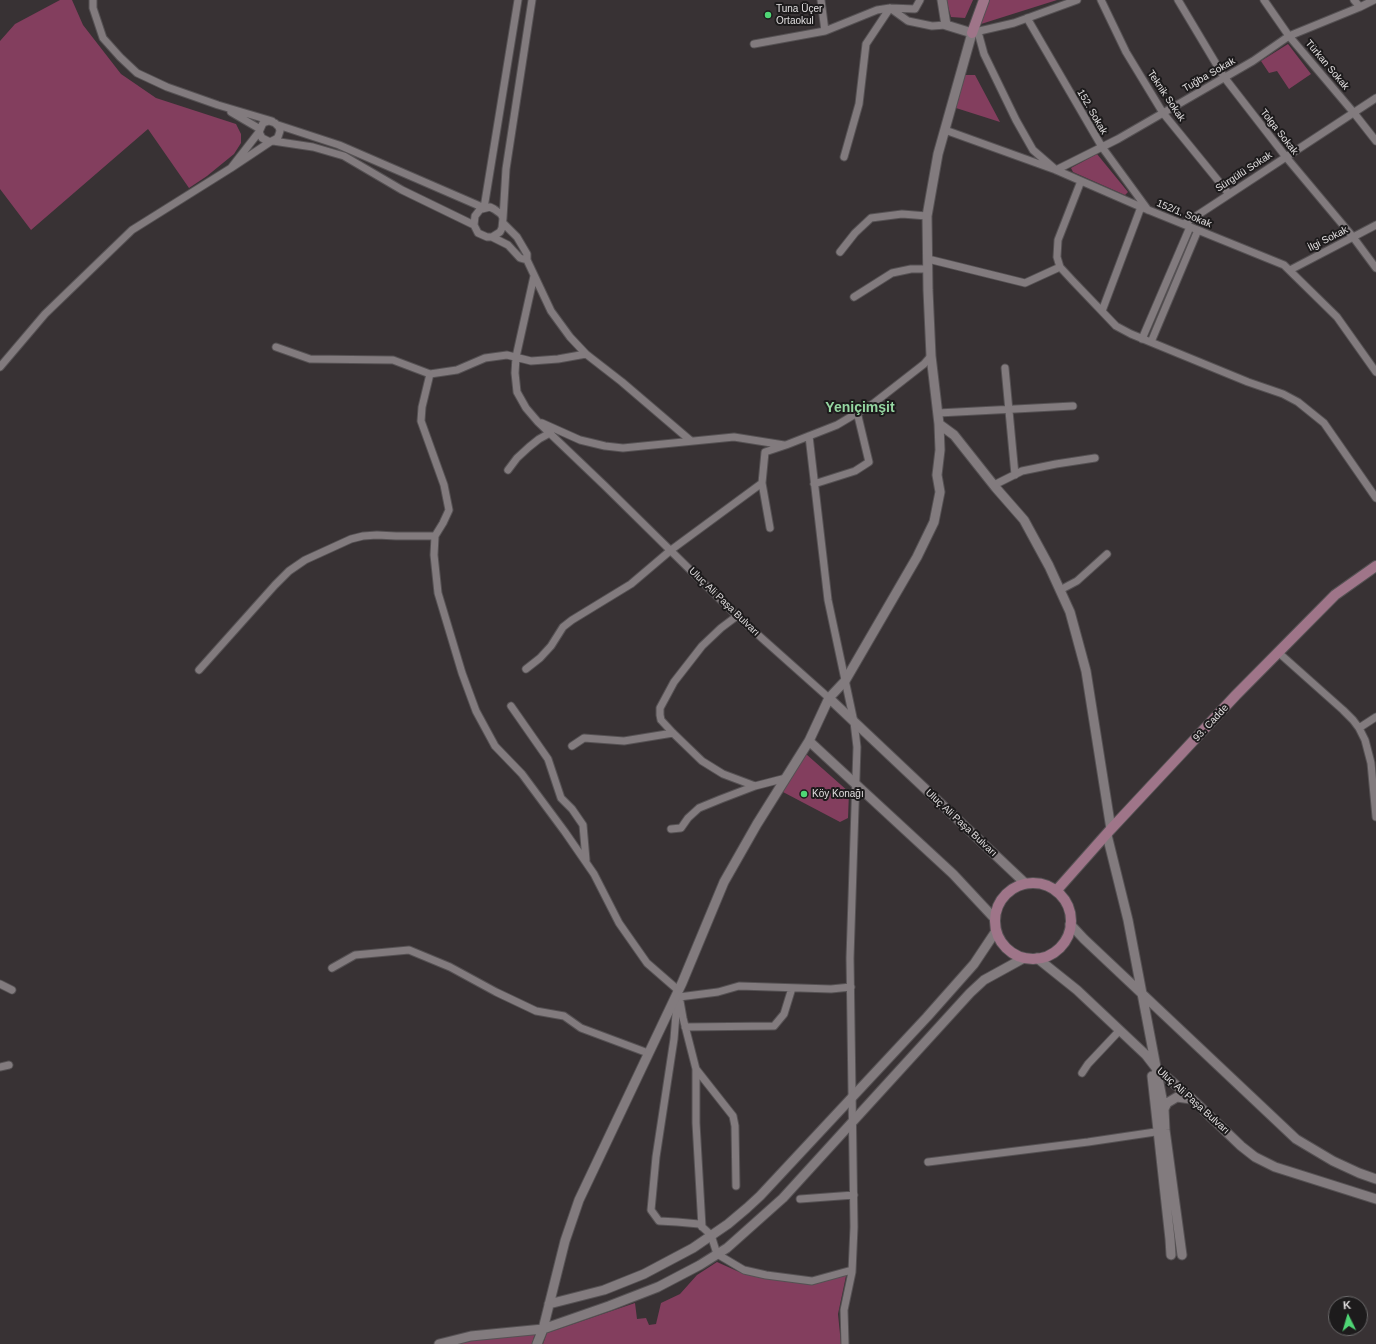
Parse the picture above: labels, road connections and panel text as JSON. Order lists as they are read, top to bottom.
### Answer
{
  "streets": {
    "main road": ["93. Cadde"],
    "street": [
      "Türkan Sokak",
      "Tuğba Sokak",
      "Teknik Sokak",
      "152. Sokak",
      "Tolga Sokak",
      "Sürgülü Sokak",
      "152/1. Sokak",
      "İlgi Sokak",
      "Uluç Ali Paşa Bulvarı"
    ]
  },
  "crossings": [
    ["Türkan Sokak", "Tuğba Sokak"],
    ["Türkan Sokak", "Sürgülü Sokak"],
    ["Tuğba Sokak", "Teknik Sokak"],
    ["Tuğba Sokak", "152. Sokak"],
    ["Tuğba Sokak", "Tolga Sokak"],
    ["Tuğba Sokak", "152/1. Sokak"],
    ["Teknik Sokak", "Sürgülü Sokak"],
    ["152. Sokak", "152/1. Sokak"],
    ["Tolga Sokak", "Sürgülü Sokak"],
    ["Tolga Sokak", "İlgi Sokak"],
    ["Sürgülü Sokak", "152/1. Sokak"],
    ["152/1. Sokak", "İlgi Sokak"],
    ["Uluç Ali Paşa Bulvarı", "93. Cadde"]
  ],
  "districts": ["Yeniçimşit"],
  "places": ["Tuna Üçer Ortaokul", "Köy Konağı"],
  "north": "top"
}
